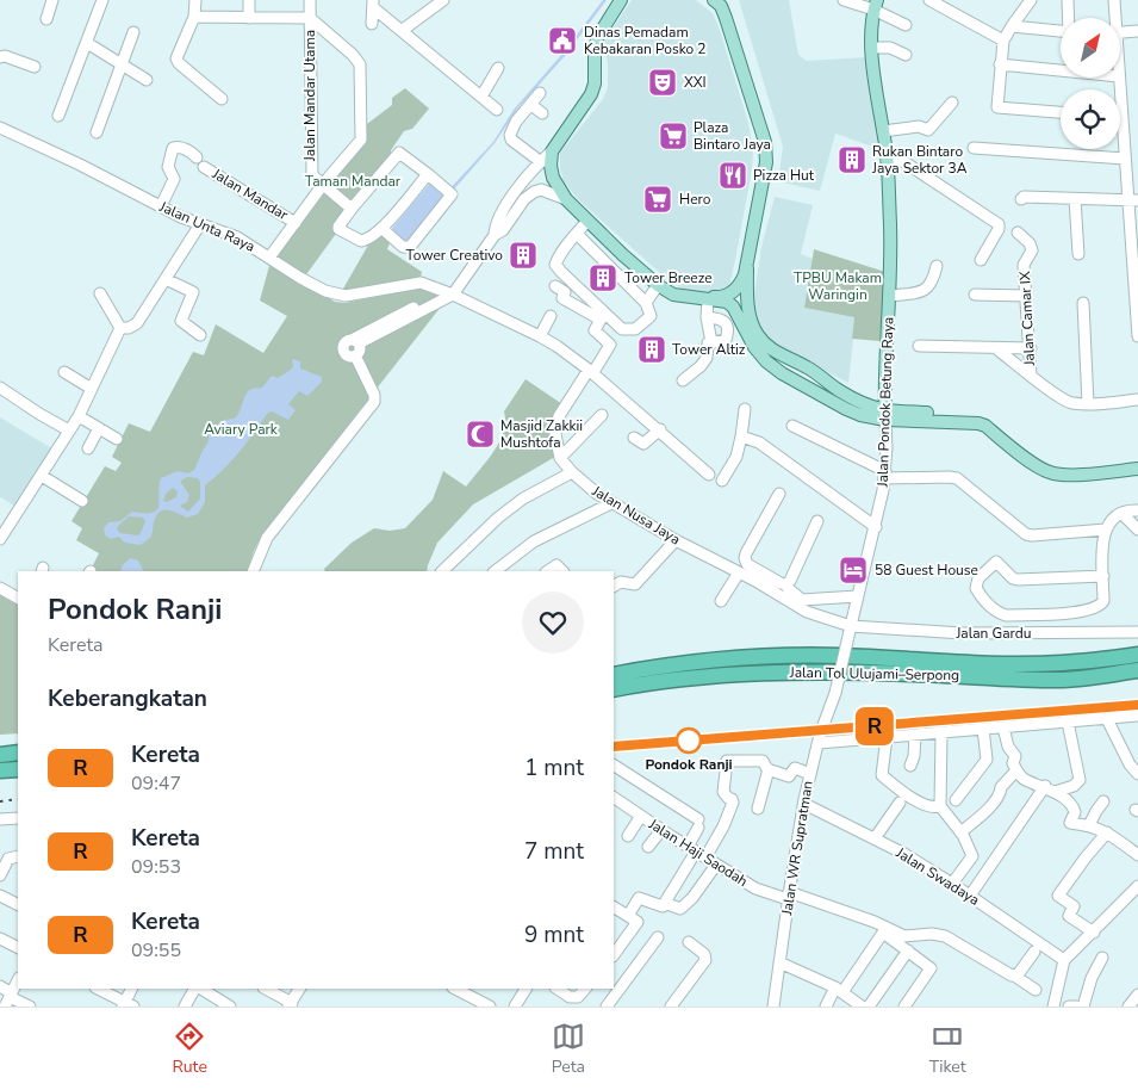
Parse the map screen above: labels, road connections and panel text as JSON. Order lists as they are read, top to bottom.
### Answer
{
  "streets": {
    "highway": ["Jalan Tol Ulujami–Serpong"],
    "main road": ["Jalan Pondok Betung Raya"],
    "street": [
      "Jalan Mandar Utama",
      "Jalan Mandar",
      "Jalan Unta Raya",
      "Jalan Camar IX",
      "Jalan Nusa Jaya",
      "Jalan Gardu",
      "Jalan WR Supratman",
      "Jalan Haji Saodah",
      "Jalan Swadaya"
    ]
  },
  "crossings": [
    ["Jalan Pondok Betung Raya", "Jalan Nusa Jaya"],
    ["Jalan Pondok Betung Raya", "Jalan Gardu"],
    ["Jalan Pondok Betung Raya", "Jalan WR Supratman"],
    ["Jalan Nusa Jaya", "Jalan Gardu"],
    ["Jalan WR Supratman", "Jalan Haji Saodah"],
    ["Jalan WR Supratman", "Jalan Swadaya"]
  ],
  "parks": ["Taman Mandar", "TPBU Makam Waringin", "Aviary Park"],
  "places": {
    "public building": ["Dinas Pemadam Kebakaran Posko 2"],
    "theatre": ["XXI"],
    "supermarket": ["Plaza Bintaro Jaya", "Hero"],
    "building": [
      "Rukan Bintaro Jaya Sektor 3A",
      "Tower Creativo",
      "Tower Breeze",
      "Tower Altiz"
    ],
    "restaurant": ["Pizza Hut"],
    "mosque": ["Masjid Zakkii Mushtofa"],
    "hotel": ["58 Guest House"],
    "other": ["Pondok Ranji"]
  },
  "north": "top right",
  "page": {
    "on_map": "R",
    "heading": [
      ["Pondok Ranji", "Kereta"],
      "Keberangkatan"
    ],
    "list": [
      {
        "mark": "R",
        "name": "Kereta",
        "note": "09:47",
        "value": "1 mnt"
      },
      {
        "mark": "R",
        "name": "Kereta",
        "note": "09:53",
        "value": "7 mnt"
      },
      {
        "mark": "R",
        "name": "Kereta",
        "note": "09:55",
        "value": "9 mnt"
      }
    ],
    "tabs": ["Rute", "Peta", "Tiket"]
  }
}
